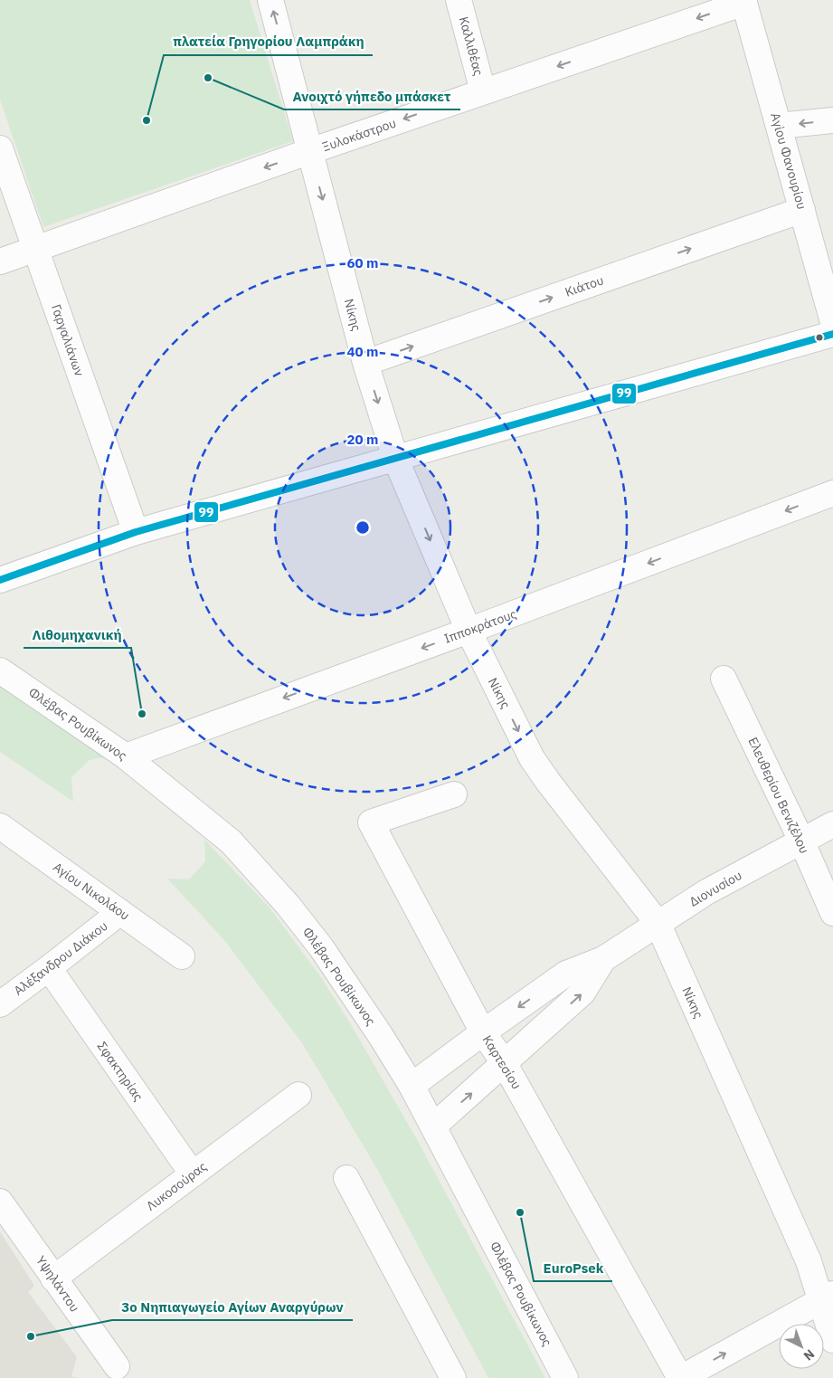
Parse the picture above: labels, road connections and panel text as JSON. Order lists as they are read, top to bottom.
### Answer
{
  "streets": {
    "street": [
      "Καλλιθέας",
      "Ξυλοκάστρου",
      "Αγίου Φανουρίου",
      "Κιάτου",
      "Νίκης",
      "Γαργαλιάνων",
      "Ιπποκράτους",
      "Φλέβας Ρουβίκωνος",
      "Ελευθερίου Βενιζέλου",
      "Διονυσίου",
      "Αγίου Νικολάου",
      "Αλέξανδρου Διάκου",
      "Καρτεσίου",
      "Σφακτηρίας",
      "Λυκοσούρας",
      "Υψηλάντου"
    ]
  },
  "crossings": [
    ["Καλλιθέας", "Ξυλοκάστρου"],
    ["Ξυλοκάστρου", "Αγίου Φανουρίου"],
    ["Ξυλοκάστρου", "Νίκης"],
    ["Ξυλοκάστρου", "Γαργαλιάνων"],
    ["Αγίου Φανουρίου", "Κιάτου"],
    ["Κιάτου", "Νίκης"],
    ["Νίκης", "Ιπποκράτους"],
    ["Νίκης", "Διονυσίου"],
    ["Ιπποκράτους", "Φλέβας Ρουβίκωνος"],
    ["Φλέβας Ρουβίκωνος", "Διονυσίου"],
    ["Ελευθερίου Βενιζέλου", "Διονυσίου"],
    ["Διονυσίου", "Καρτεσίου"],
    ["Αγίου Νικολάου", "Αλέξανδρου Διάκου"],
    ["Αλέξανδρου Διάκου", "Σφακτηρίας"],
    ["Σφακτηρίας", "Λυκοσούρας"],
    ["Λυκοσούρας", "Υψηλάντου"]
  ],
  "one_way": ["Ξυλοκάστρου"],
  "places": [
    "Ανοιχτό γήπεδο μπάσκετ",
    "πλατεία Γρηγορίου Λαμπράκη",
    "Λιθομηχανική",
    "EuroPsek",
    "3ο Νηπιαγωγείο Αγίων Αναργύρων"
  ],
  "lines": ["transit line 99"],
  "north": "bottom right",
  "rings": ["60 m", "40 m", "20 m"]
}
